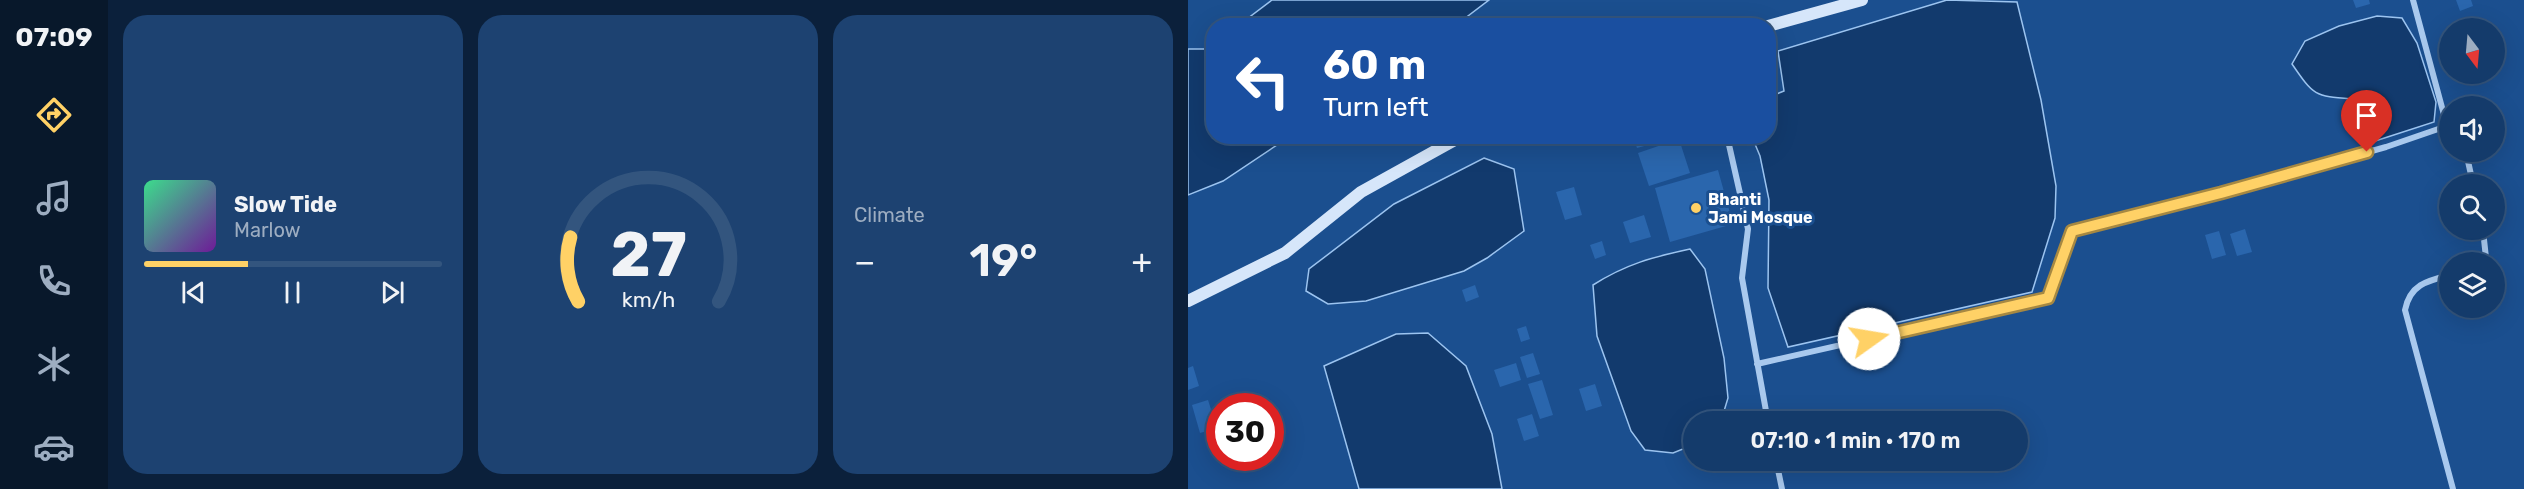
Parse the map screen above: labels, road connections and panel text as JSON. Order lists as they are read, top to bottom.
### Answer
{
  "places": ["Bhanti Jami Mosque"],
  "north": "bottom",
  "page": {
    "tabs": "07:09",
    "tile": "Climate",
    "turn": ["60 m", "Turn left"],
    "song": ["Slow Tide", "Marlow"],
    "heat": ["−", "19°", "+"],
    "limit": "30",
    "trip": "07:10 · 1 min · 170 m",
    "gauge": ["27", "km/h"]
  }
}
